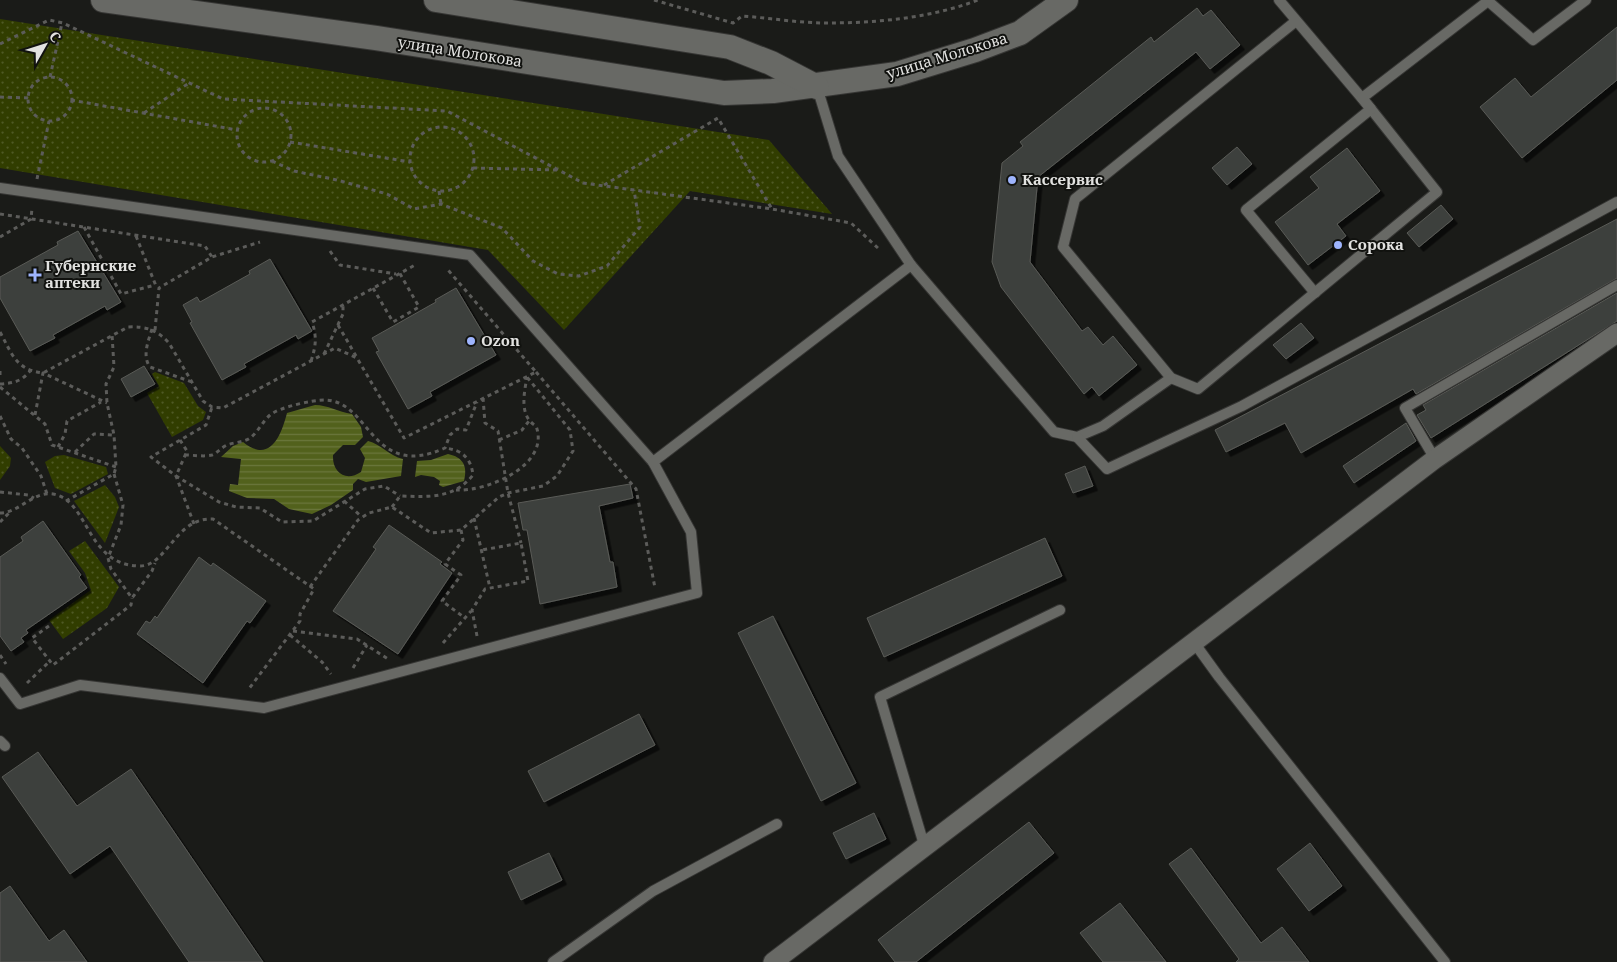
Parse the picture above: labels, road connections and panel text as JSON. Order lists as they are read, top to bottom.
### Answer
{
  "streets": {
    "street": ["улица Молокова"]
  },
  "places": {
    "other": ["Кассервис", "Сорока", "Ozon"],
    "health": ["Губернские аптеки"]
  },
  "north": "top right"
}
